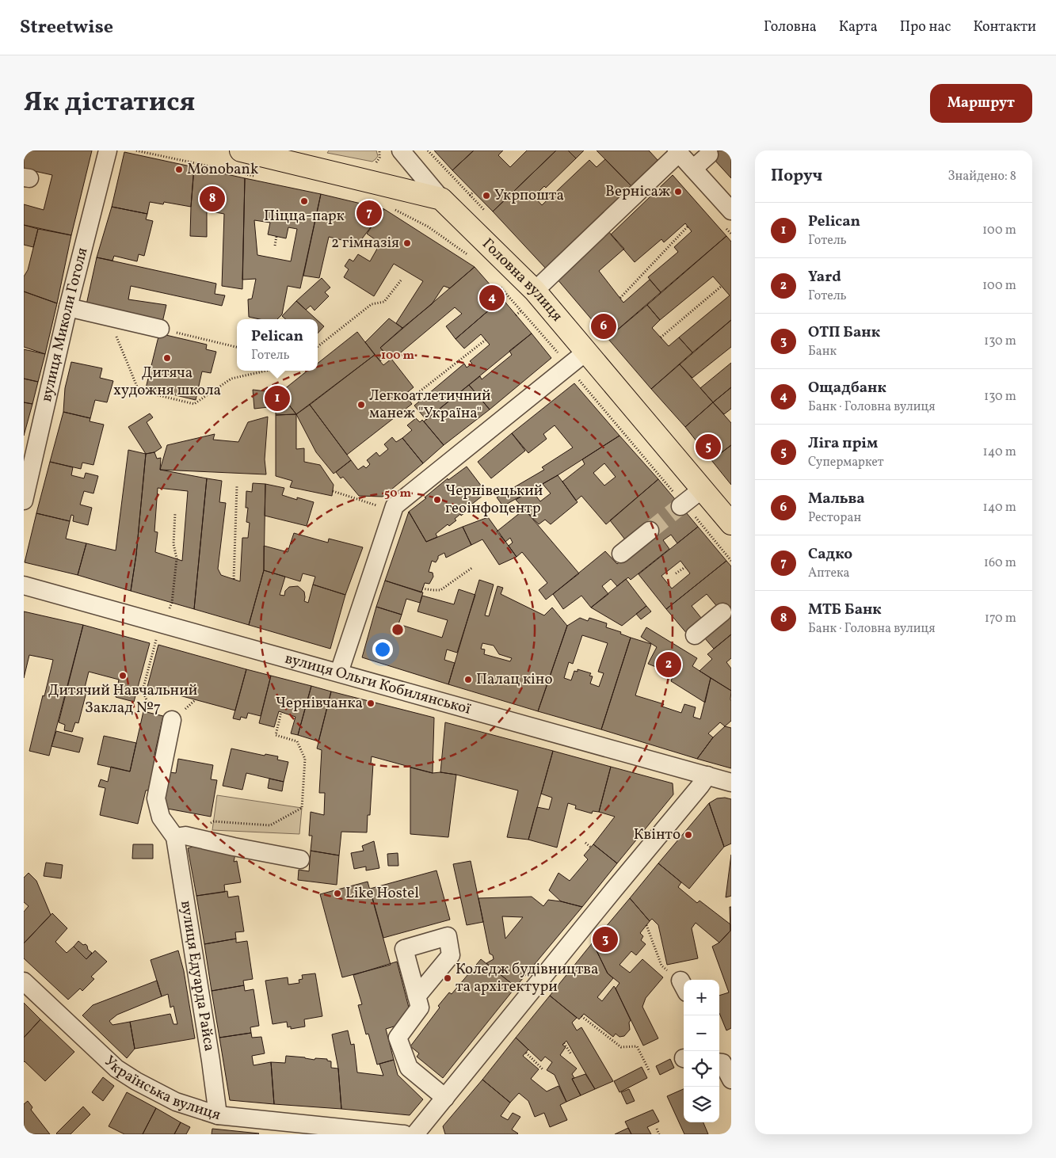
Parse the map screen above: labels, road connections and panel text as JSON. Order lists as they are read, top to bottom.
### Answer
{
  "streets": {
    "main road": ["Головна вулиця"],
    "street": [
      "вулиця Миколи Гоголя",
      "вулиця Ольги Кобилянської",
      "вулиця Едуарда Райса",
      "Українська вулиця"
    ]
  },
  "crossings": [
    ["вулиця Едуарда Райса", "Українська вулиця"]
  ],
  "places": [
    "Monobank",
    "Вернісаж",
    "Укрпошта",
    "Піцца-парк",
    "2 гімназія",
    "Дитяча художня школа",
    "Легкоатлетичний манеж \"Україна\"",
    "Чернівецький геоінфоцентр",
    "Дитячий Навчальний Заклад №7",
    "Палац кіно",
    "Чернівчанка",
    "Квінто",
    "Like Hostel",
    "Коледж будівництва та архітектури"
  ],
  "page": {
    "header": "Streetwise",
    "nav": [
      "Головна",
      "Карта",
      "Про нас",
      "Контакти"
    ],
    "title": "Як дістатися",
    "buttons": "Маршрут",
    "heading": ["Поруч", "Знайдено: 8"],
    "pins": [
      "8",
      "7",
      "4",
      "6",
      "1",
      "5",
      "2",
      "3"
    ],
    "list": [
      {
        "mark": "1",
        "name": "Pelican",
        "note": "Готель",
        "value": "100 m"
      },
      {
        "mark": "2",
        "name": "Yard",
        "note": "Готель",
        "value": "100 m"
      },
      {
        "mark": "3",
        "name": "ОТП Банк",
        "note": "Банк",
        "value": "130 m"
      },
      {
        "mark": "4",
        "name": "Ощадбанк",
        "note": "Банк · Головна вулиця",
        "value": "130 m"
      },
      {
        "mark": "5",
        "name": "Ліга прім",
        "note": "Супермаркет",
        "value": "140 m"
      },
      {
        "mark": "6",
        "name": "Мальва",
        "note": "Ресторан",
        "value": "140 m"
      },
      {
        "mark": "7",
        "name": "Садко",
        "note": "Аптека",
        "value": "160 m"
      },
      {
        "mark": "8",
        "name": "МТБ Банк",
        "note": "Банк · Головна вулиця",
        "value": "170 m"
      }
    ],
    "popup": ["Pelican", "Готель"],
    "map_buttons": ["+", "−"]
  },
  "rings": ["100 m", "50 m"]
}
